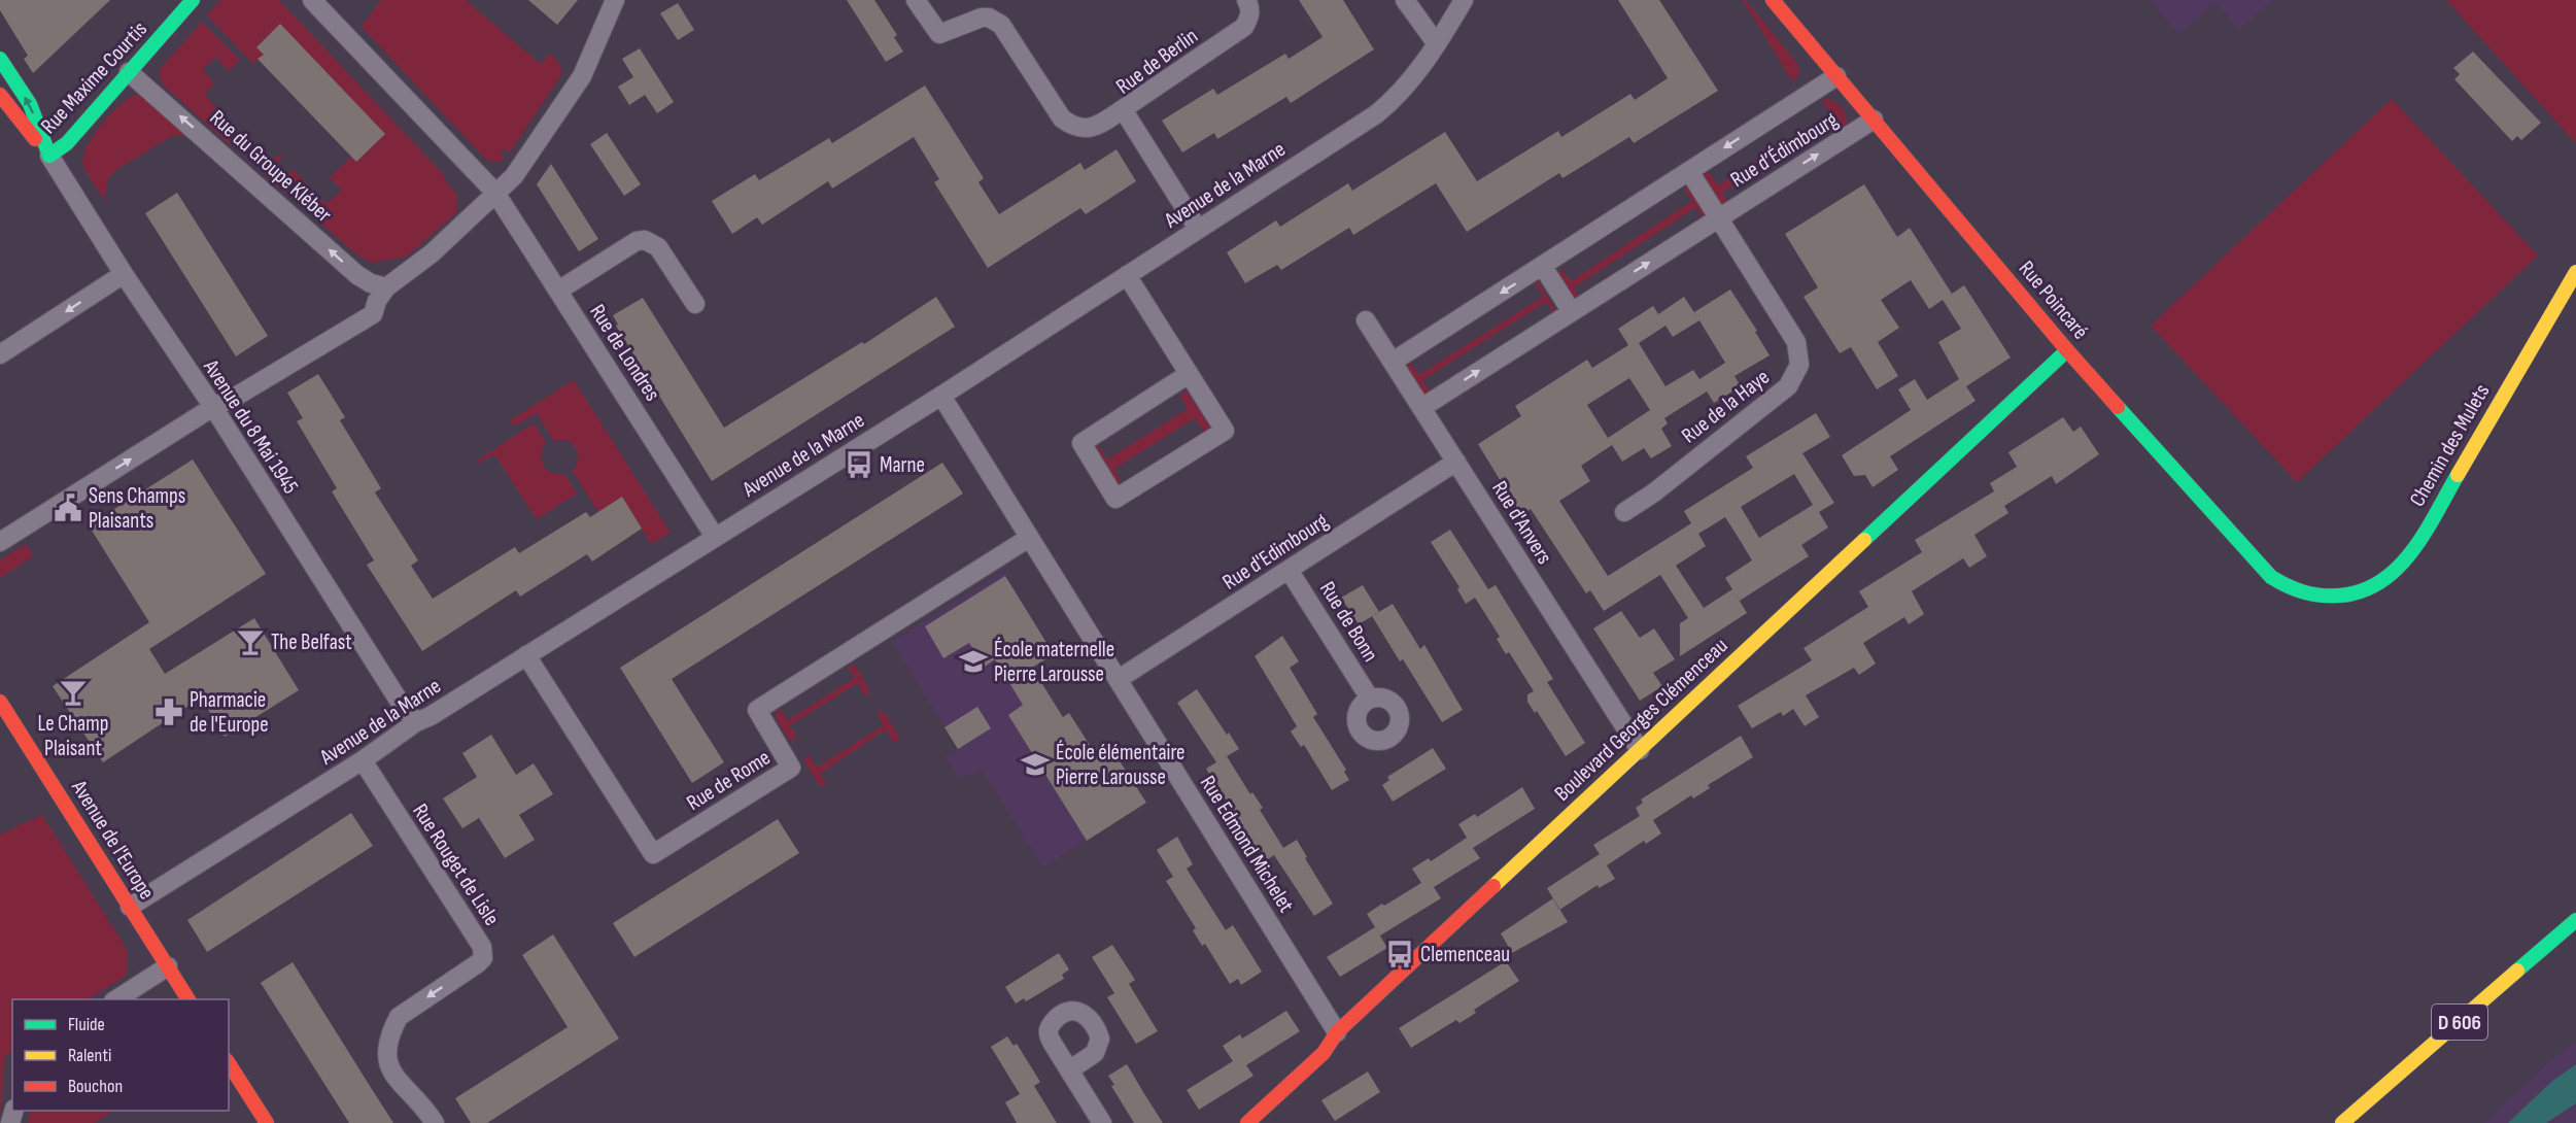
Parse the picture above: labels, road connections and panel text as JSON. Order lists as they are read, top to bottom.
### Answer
{
  "streets": {
    "street": [
      "Rue de Berlin",
      "Rue Maxime Courtis",
      "Rue d’Édimbourg",
      "Rue du Groupe Kléber",
      "Avenue de la Marne",
      "Rue Poincaré",
      "Rue de Londres",
      "Rue de la Haye",
      "Avenue du 8 Mai 1945",
      "Chemin des Mulets",
      "Rue d'Anvers",
      "Rue d'Edimbourg",
      "Rue de Bonn",
      "Boulevard Georges Clémenceau",
      "Rue de Rome",
      "Avenue de l'Europe",
      "Rue Edmond Michelet",
      "Rue Rouget de Lisle",
      "D 606"
    ]
  },
  "crossings": [
    ["Rue de Berlin", "Avenue de la Marne"],
    ["Rue Maxime Courtis", "Rue du Groupe Kléber"],
    ["Rue Maxime Courtis", "Avenue du 8 Mai 1945"],
    ["Rue d’Édimbourg", "Rue Poincaré"],
    ["Rue d’Édimbourg", "Rue de la Haye"],
    ["Rue d’Édimbourg", "Rue d'Anvers"],
    ["Avenue de la Marne", "Rue de Londres"],
    ["Avenue de la Marne", "Avenue du 8 Mai 1945"],
    ["Avenue de la Marne", "Rue de Rome"],
    ["Avenue de la Marne", "Avenue de l'Europe"],
    ["Avenue de la Marne", "Rue Edmond Michelet"],
    ["Avenue de la Marne", "Rue Rouget de Lisle"],
    ["Rue Poincaré", "Chemin des Mulets"],
    ["Rue Poincaré", "Boulevard Georges Clémenceau"],
    ["Rue d'Anvers", "Rue d'Edimbourg"],
    ["Rue d'Anvers", "Boulevard Georges Clémenceau"],
    ["Rue d'Edimbourg", "Rue de Bonn"],
    ["Rue d'Edimbourg", "Rue Edmond Michelet"],
    ["Boulevard Georges Clémenceau", "Rue Edmond Michelet"],
    ["Rue de Rome", "Rue Edmond Michelet"]
  ],
  "one_way": ["Rue du Groupe Kléber", "Rue Rouget de Lisle"],
  "places": {
    "bus stop": ["Marne", "Clemenceau"],
    "public building": ["Sens Champs Plaisants"],
    "bar": ["The Belfast", "Le Champ Plaisant"],
    "school or university": ["École maternelle Pierre Larousse", "École élémentaire Pierre Larousse"],
    "pharmacy": ["Pharmacie de l'Europe"]
  },
  "legend": ["Fluide", "Ralenti", "Bouchon"]
}
